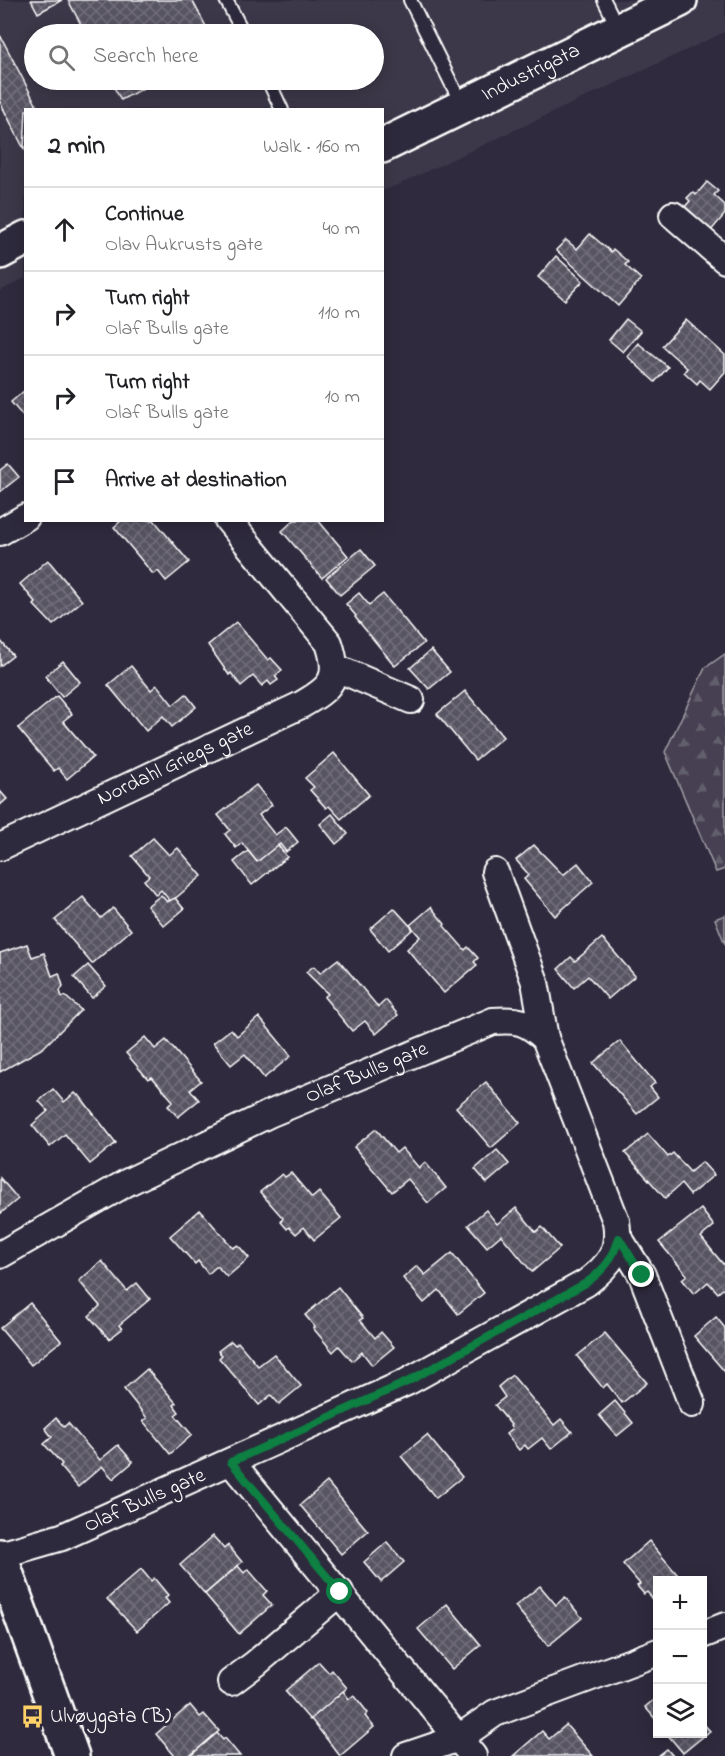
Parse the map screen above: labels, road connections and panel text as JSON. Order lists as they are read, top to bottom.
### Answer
{
  "streets": {
    "street": ["Industrigata", "Nordahl Griegs gate", "Olaf Bulls gate"]
  },
  "places": {
    "bus stop": ["Ulvøygata (B)"]
  },
  "page": {
    "search": "Search here",
    "heading": ["2 min", "Walk · 160 m"],
    "list": [
      ["Continue", "Olav Aukrusts gate", "40 m"],
      ["Turn right", "Olaf Bulls gate", "110 m"],
      ["Turn right", "Olaf Bulls gate", "10 m"],
      "Arrive at destination"
    ],
    "map_buttons": ["+", "−"]
  }
}
